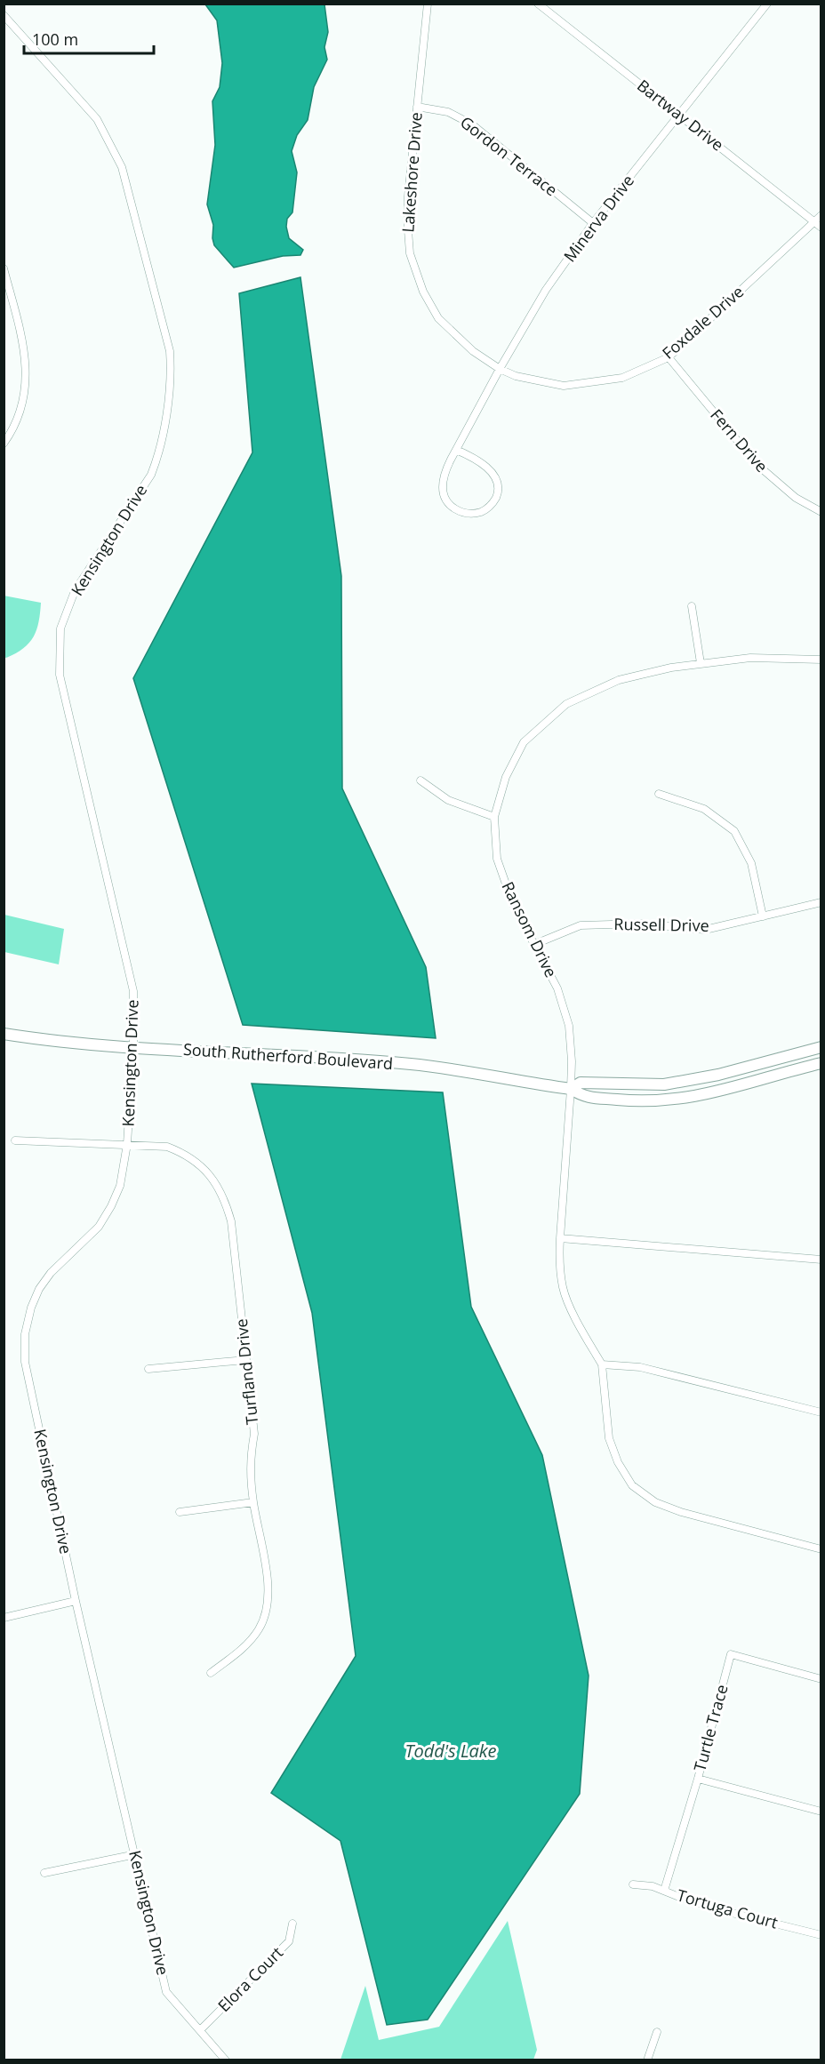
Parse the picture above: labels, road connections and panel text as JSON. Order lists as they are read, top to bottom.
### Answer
{
  "streets": {
    "highway": ["South Rutherford Boulevard"],
    "street": [
      "Bartway Drive",
      "Gordon Terrace",
      "Lakeshore Drive",
      "Minerva Drive",
      "Foxdale Drive",
      "Fern Drive",
      "Kensington Drive",
      "Russell Drive",
      "Ransom Drive",
      "Turfland Drive",
      "Turtle Trace",
      "Tortuga Court",
      "Elora Court"
    ]
  },
  "crossings": [
    ["Bartway Drive", "Minerva Drive"],
    ["Bartway Drive", "Foxdale Drive"],
    ["Gordon Terrace", "Lakeshore Drive"],
    ["Gordon Terrace", "Minerva Drive"],
    ["Lakeshore Drive", "Minerva Drive"],
    ["Lakeshore Drive", "Foxdale Drive"],
    ["Minerva Drive", "Foxdale Drive"],
    ["Foxdale Drive", "Fern Drive"],
    ["Kensington Drive", "South Rutherford Boulevard"],
    ["Kensington Drive", "Turfland Drive"],
    ["Kensington Drive", "Elora Court"],
    ["Russell Drive", "Ransom Drive"],
    ["Ransom Drive", "South Rutherford Boulevard"],
    ["Turtle Trace", "Tortuga Court"]
  ],
  "water": ["Todd's Lake"],
  "scale_bar": "100 m"
}
